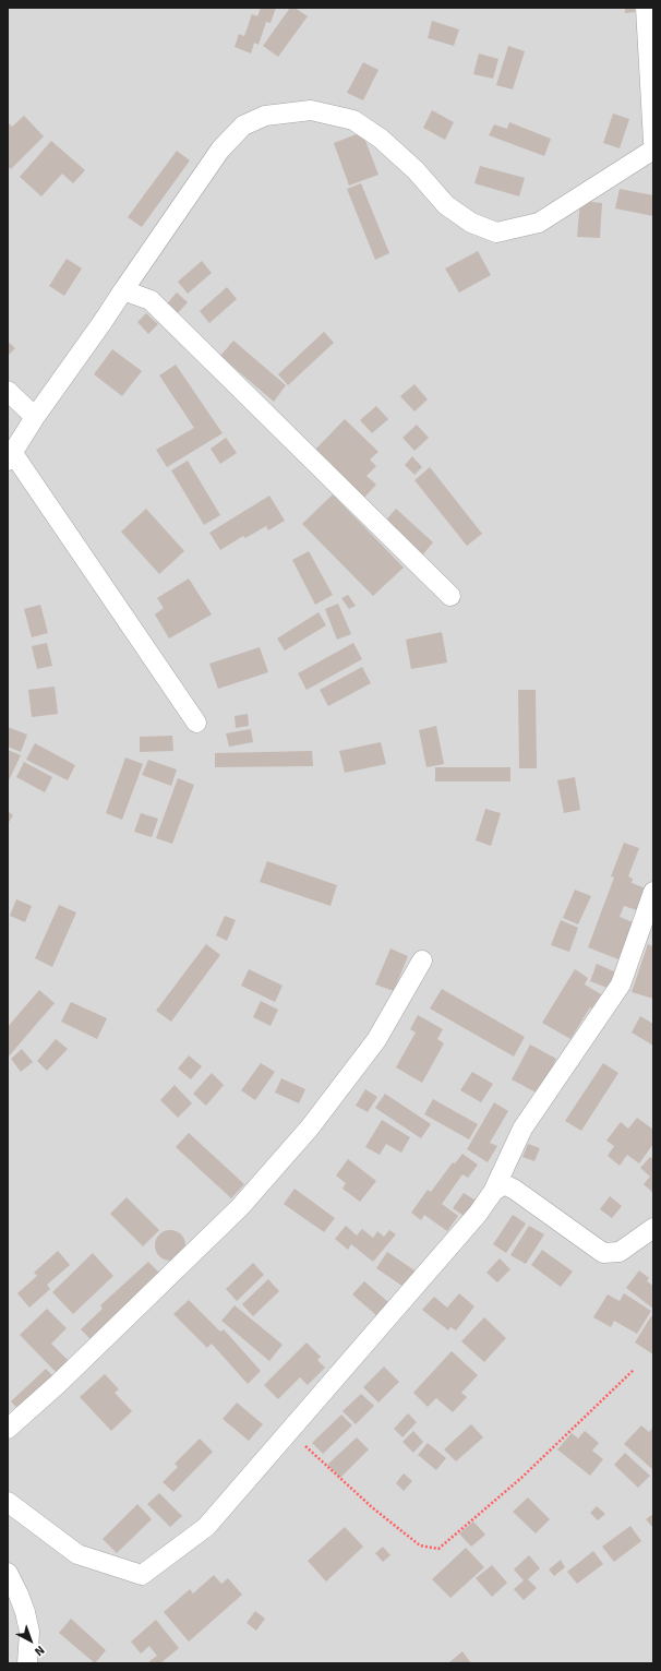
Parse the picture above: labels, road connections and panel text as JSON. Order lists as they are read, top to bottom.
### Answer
{
  "north": "bottom right"
}
